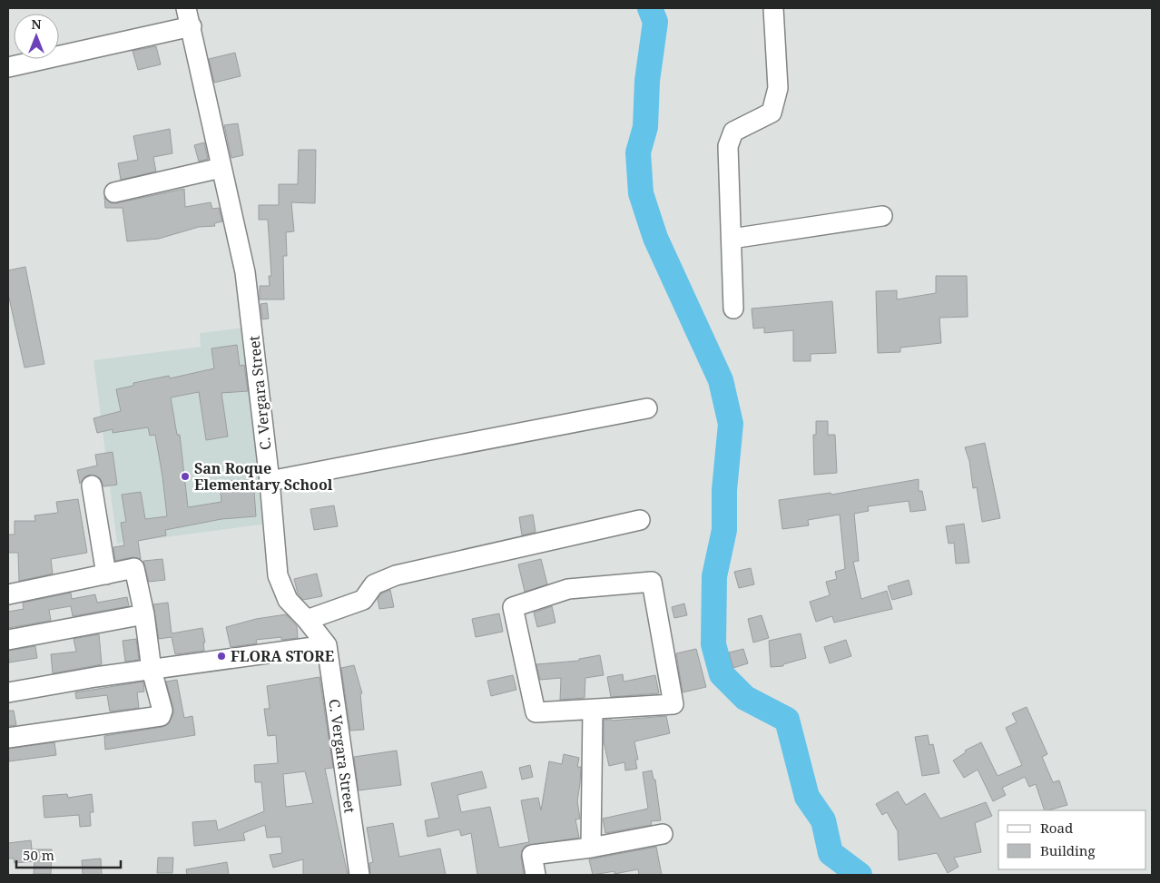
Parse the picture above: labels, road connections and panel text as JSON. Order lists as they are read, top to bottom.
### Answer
{
  "streets": {
    "street": ["C. Vergara Street"]
  },
  "places": ["San Roque Elementary School", "FLORA STORE"],
  "legend": ["Road", "Building"],
  "scale_bar": "50 m",
  "north": "top"
}
